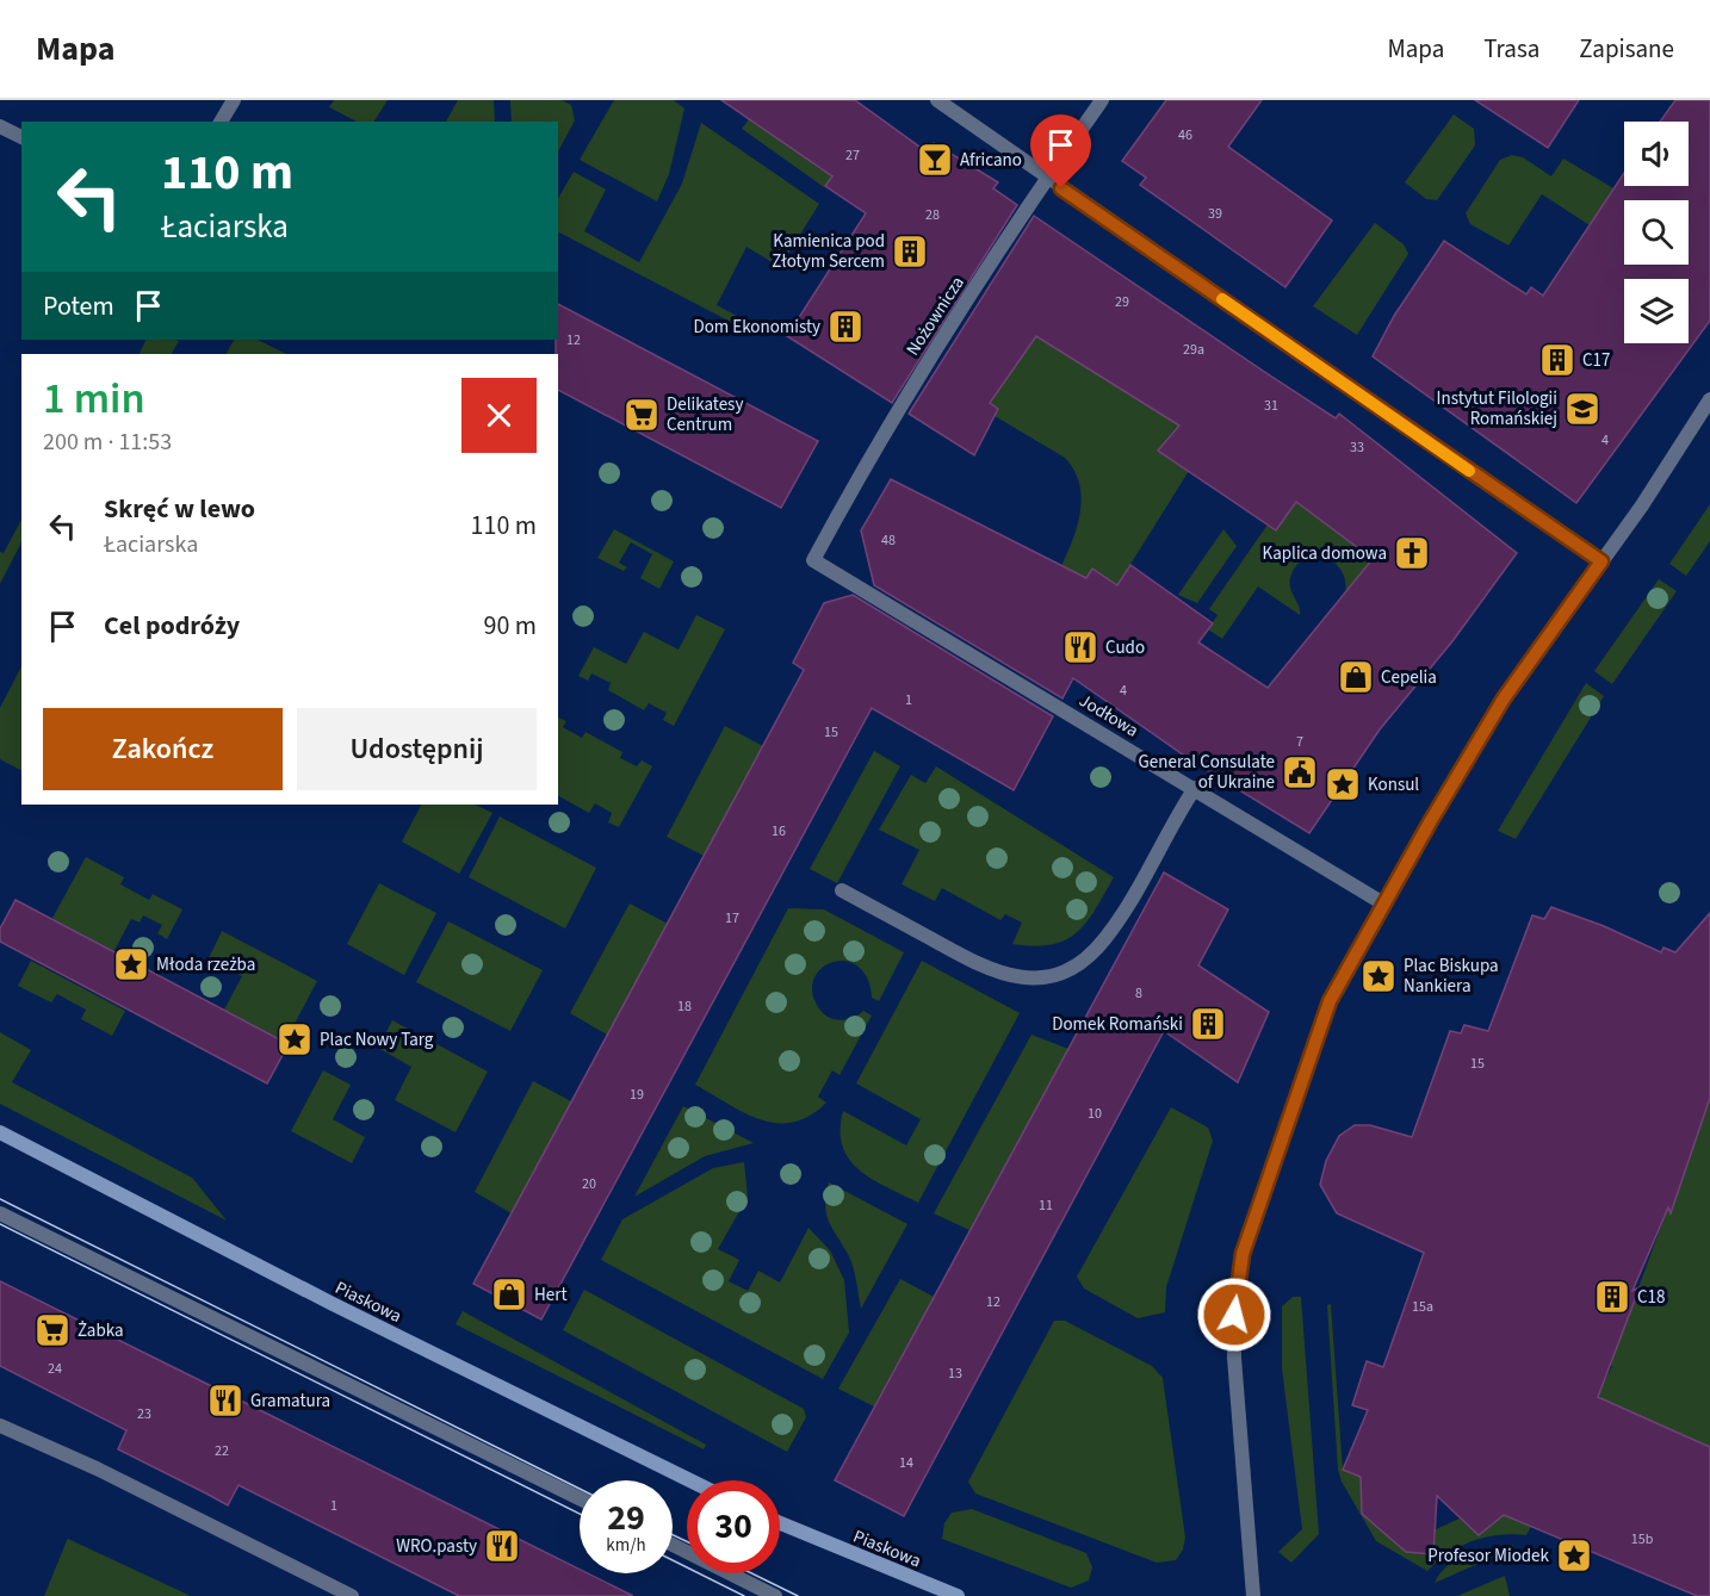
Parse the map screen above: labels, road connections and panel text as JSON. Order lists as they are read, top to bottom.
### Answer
{
  "streets": {
    "street": ["Nożownicza", "Jodłowa", "Piaskowa"]
  },
  "crossings": [
    ["Nożownicza", "Jodłowa"]
  ],
  "places": {
    "bar": ["Africano"],
    "building": [
      "Kamienica pod Złotym Sercem",
      "Dom Ekonomisty",
      "C17",
      "Domek Romański",
      "C18"
    ],
    "school or university": ["Instytut Filologii Romańskiej"],
    "supermarket": ["Delikatesy Centrum", "Żabka"],
    "church": ["Kaplica domowa"],
    "restaurant": ["Cudo", "Gramatura", "WRO.pasty"],
    "shop": ["Cepelia", "Hert"],
    "public building": ["General Consulate of Ukraine"],
    "place": [
      "Konsul",
      "Młoda rzeżba",
      "Plac Biskupa Nankiera",
      "Plac Nowy Targ",
      "Profesor Miodek"
    ]
  },
  "house_numbers": [
    "46",
    "27",
    "39",
    "28",
    "29",
    "12",
    "29a",
    "31",
    "4",
    "33",
    "48",
    "4",
    "1",
    "15",
    "7",
    "16",
    "17",
    "8",
    "18",
    "15",
    "19",
    "10",
    "20",
    "11",
    "12",
    "15a",
    "24",
    "13",
    "23",
    "22",
    "14",
    "1",
    "15b"
  ],
  "page": {
    "header": "Mapa",
    "nav": ["Mapa", "Trasa", "Zapisane"],
    "turn": ["110 m", "Łaciarska"],
    "then": "Potem",
    "heading": ["1 min", "200 m · 11:53"],
    "list": [
      {
        "name": "Skręć w lewo",
        "note": "Łaciarska",
        "value": "110 m"
      },
      {
        "name": "Cel podróży",
        "value": "90 m"
      }
    ],
    "buttons": ["Zakończ", "Udostępnij"],
    "speed": "29 km/h",
    "limit": "30"
  }
}
